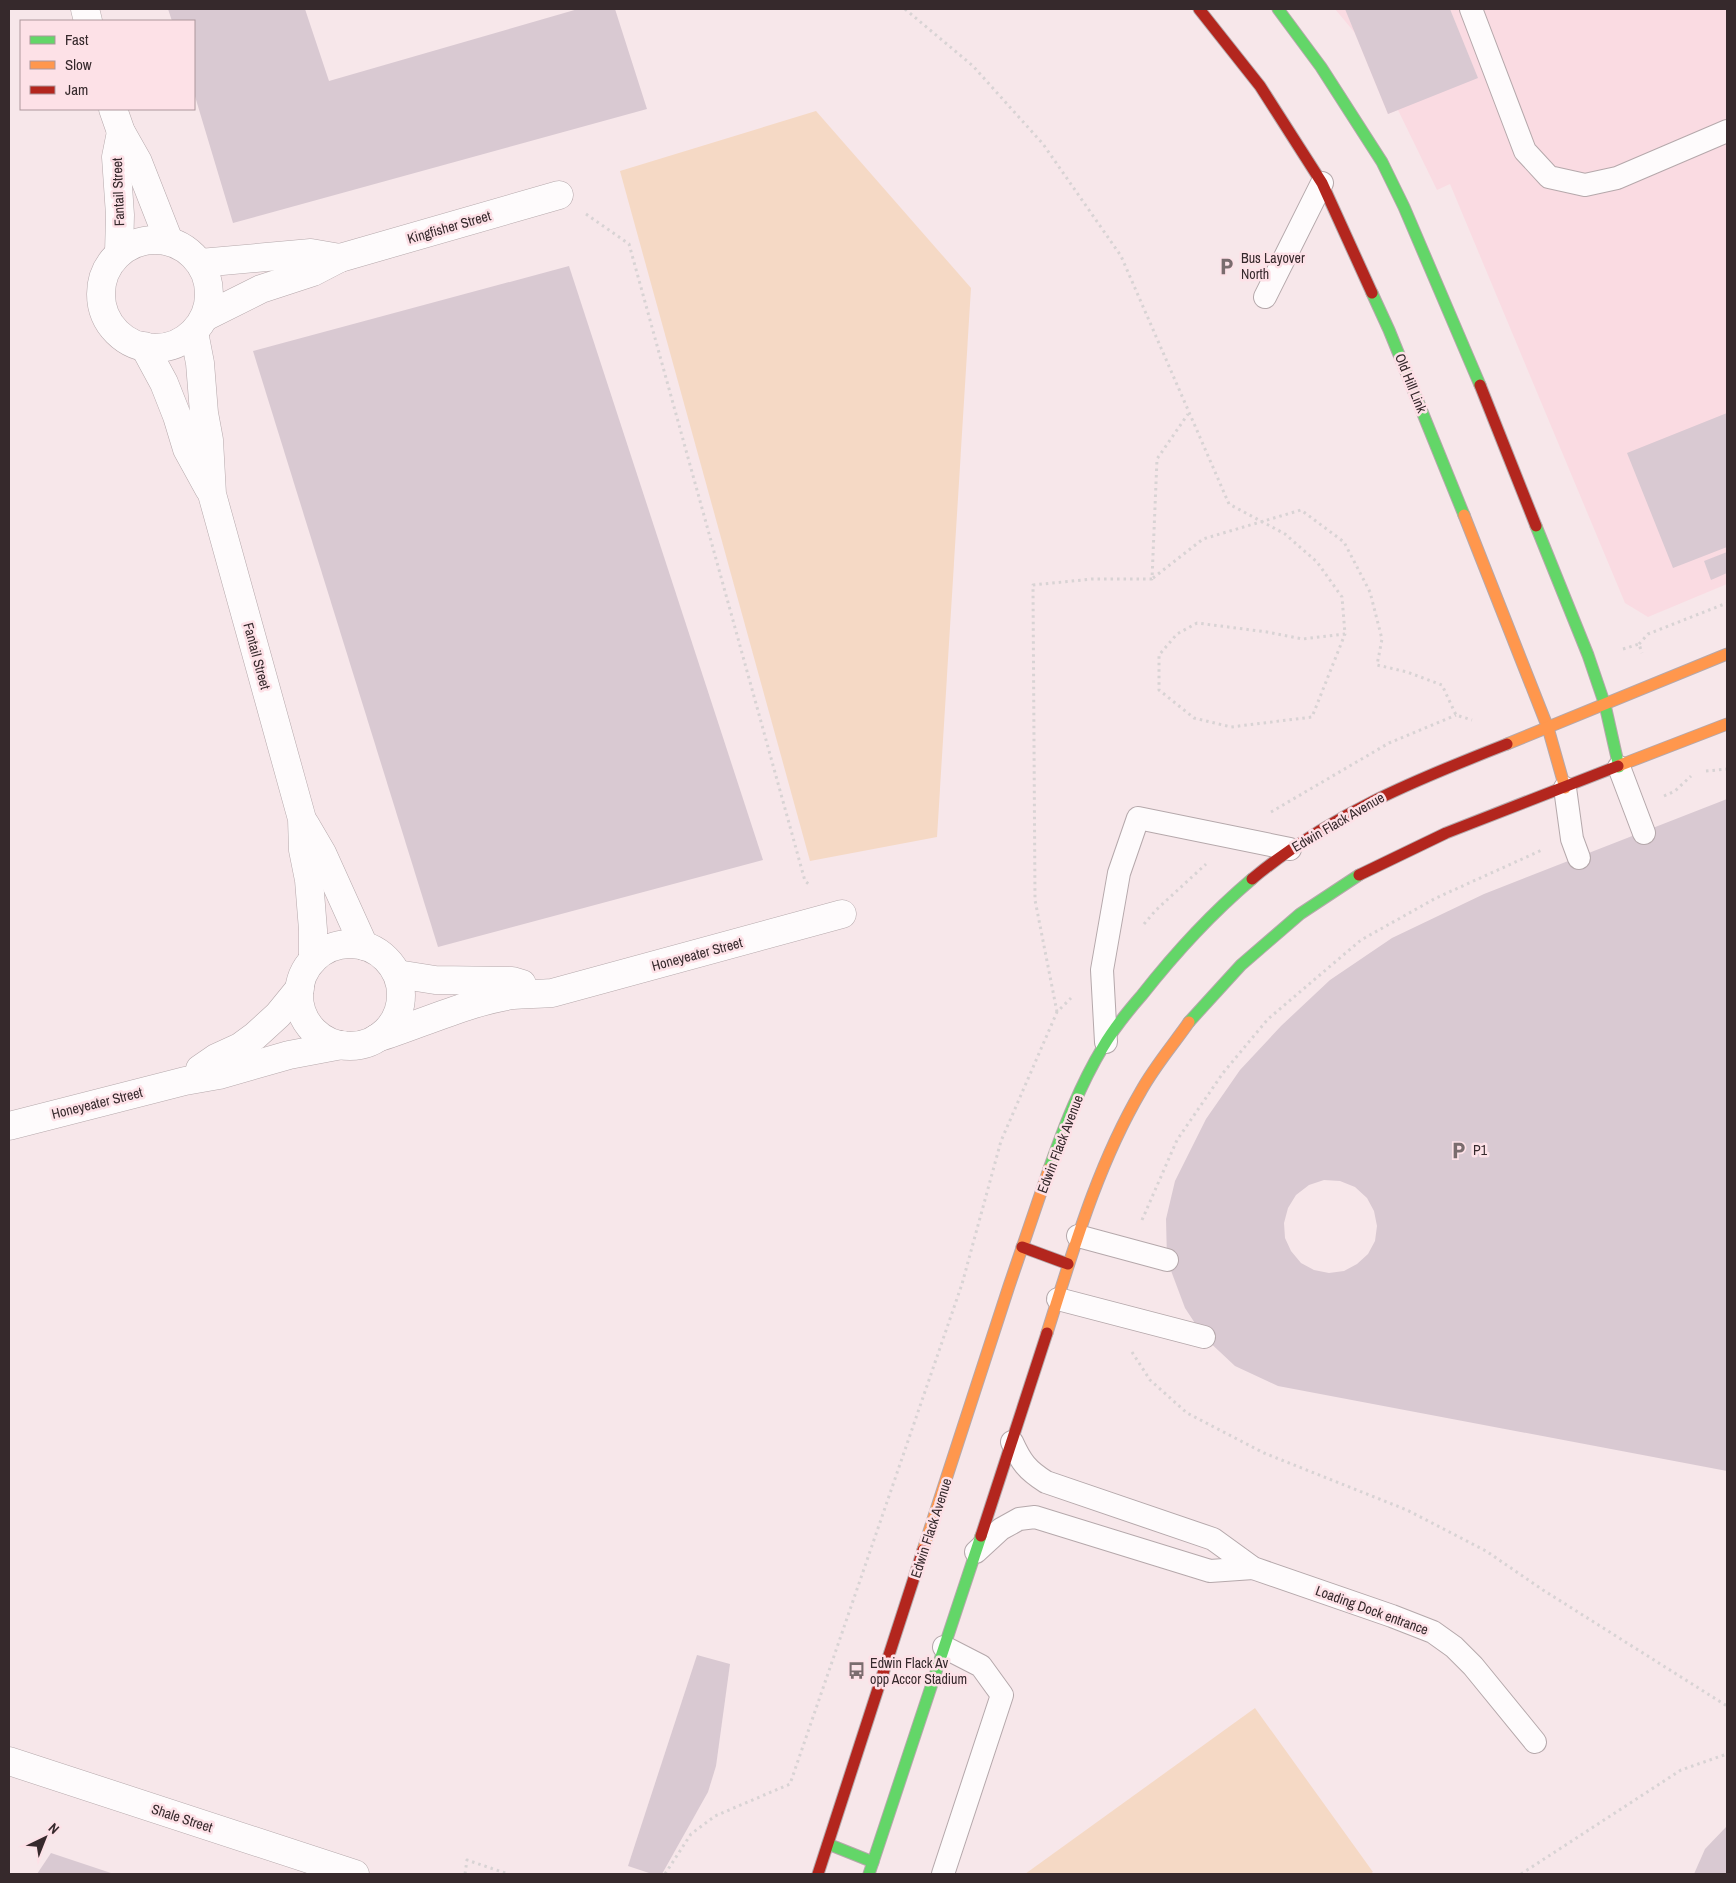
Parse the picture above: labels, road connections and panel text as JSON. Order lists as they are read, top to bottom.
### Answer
{
  "streets": {
    "street": [
      "Fantail Street",
      "Kingfisher Street",
      "Old Hill Link",
      "Edwin Flack Avenue",
      "Honeyeater Street",
      "Shale Street"
    ],
    "lane": ["Loading Dock entrance"]
  },
  "crossings": [
    ["Fantail Street", "Kingfisher Street"],
    ["Fantail Street", "Honeyeater Street"],
    ["Old Hill Link", "Edwin Flack Avenue"]
  ],
  "places": {
    "parking": ["Bus Layover North", "P1"],
    "bus stop": ["Edwin Flack Av opp Accor Stadium"]
  },
  "legend": ["Fast", "Slow", "Jam"],
  "north": "top right"
}
